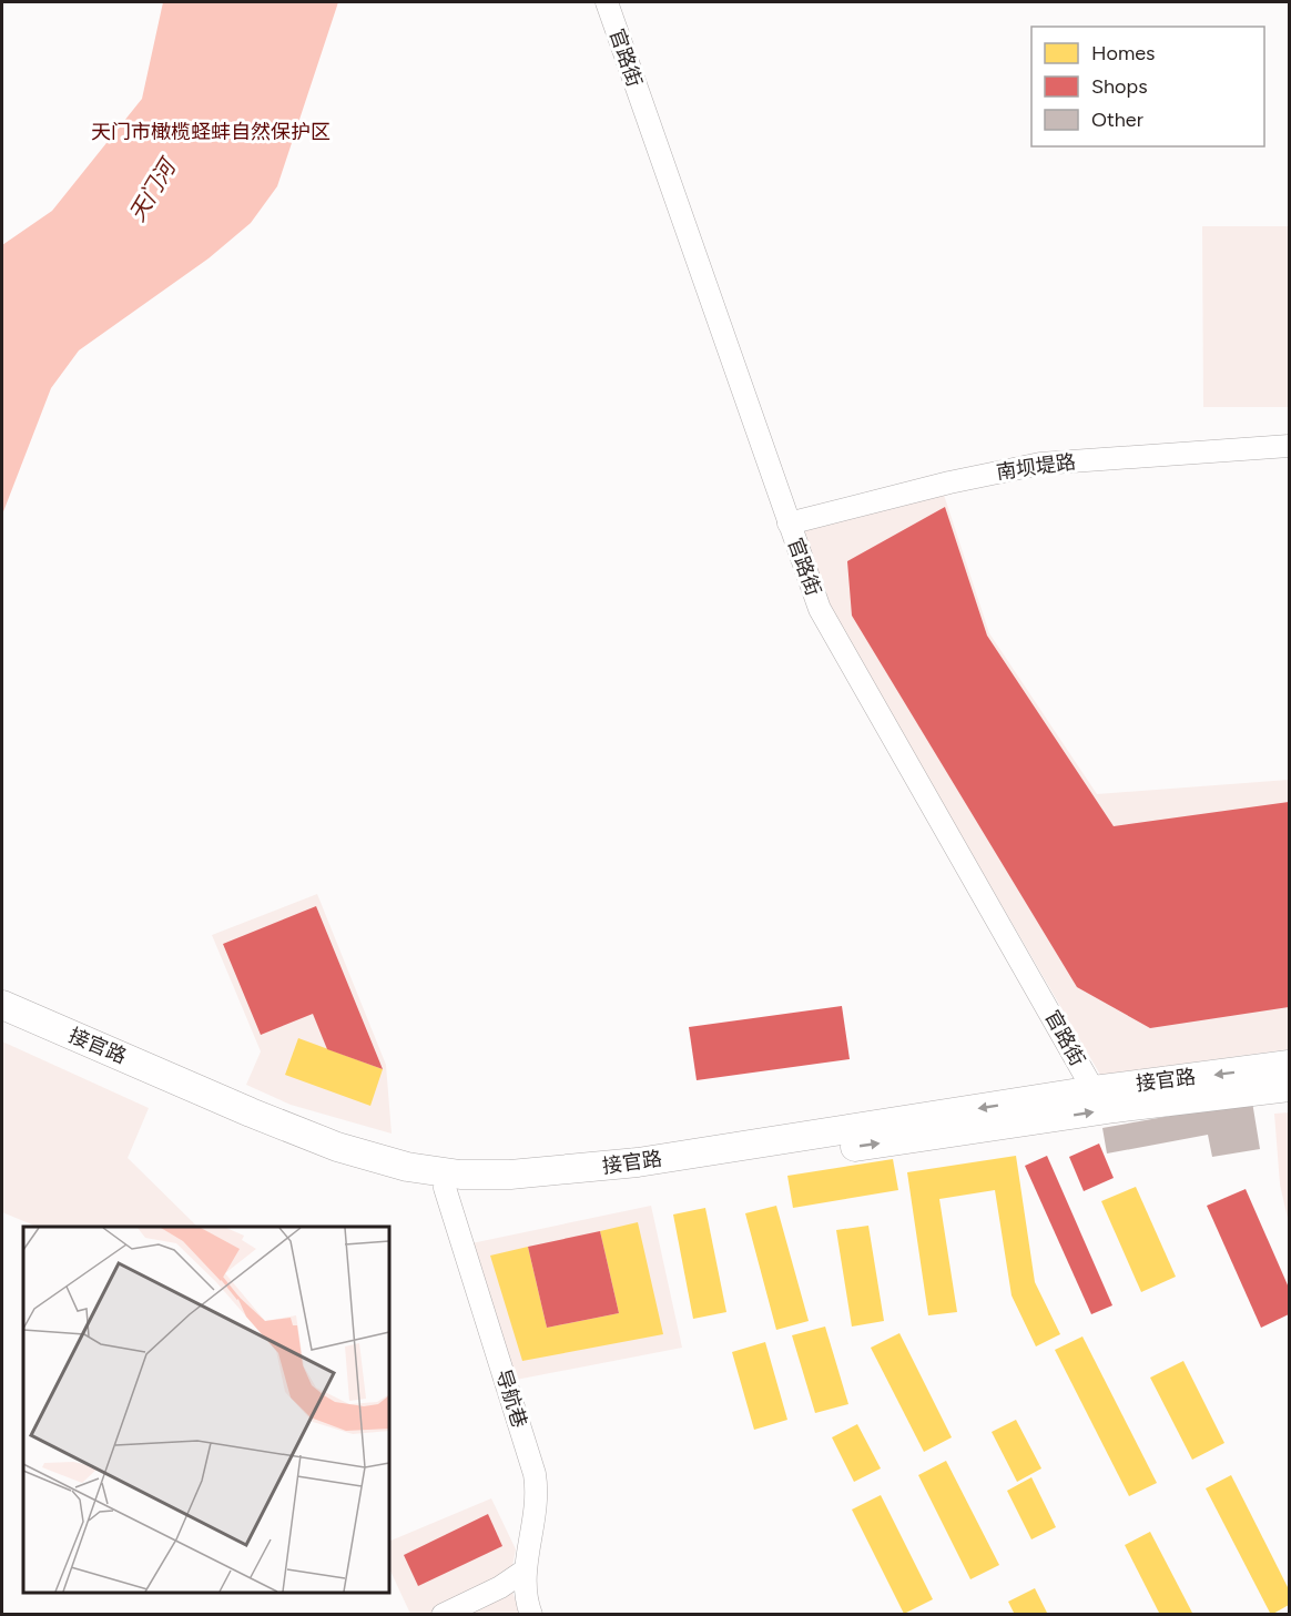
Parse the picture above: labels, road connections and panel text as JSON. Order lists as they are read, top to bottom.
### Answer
{
  "streets": {
    "main road": ["接官路"],
    "street": ["官路街", "南坝堤路", "导航巷"]
  },
  "crossings": [
    ["官路街", "南坝堤路"],
    ["官路街", "接官路"],
    ["接官路", "导航巷"]
  ],
  "water": ["天门河"],
  "parks": ["天门市橄榄蛏蚌自然保护区"],
  "legend": ["Homes", "Shops", "Other"]
}
